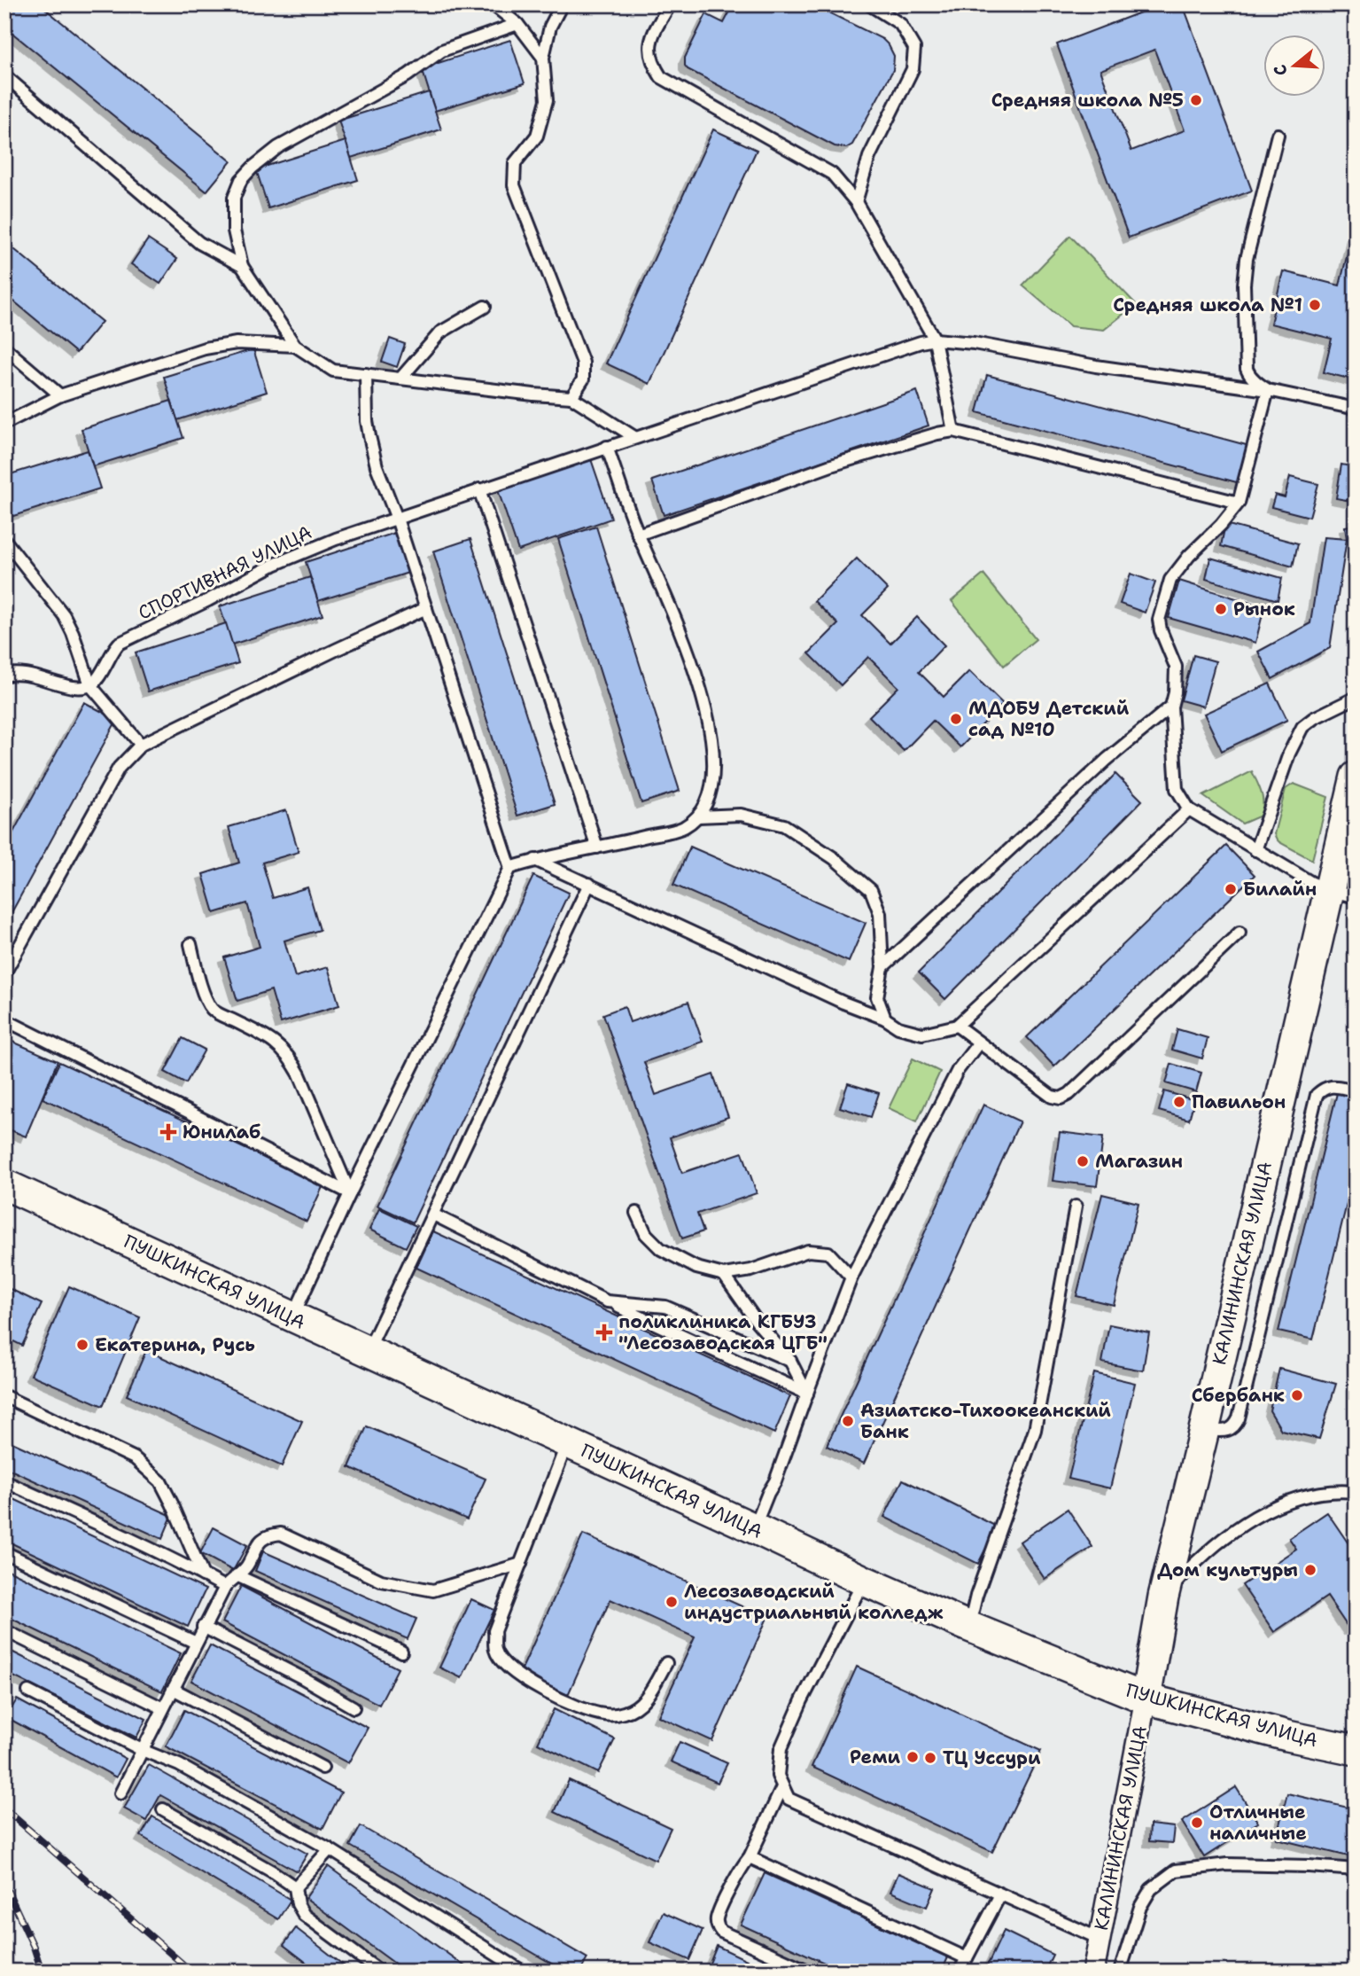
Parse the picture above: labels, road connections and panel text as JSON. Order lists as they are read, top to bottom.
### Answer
{
  "streets": {
    "main road": ["КАЛИНИНСКАЯ УЛИЦА", "ПУШКИНСКАЯ УЛИЦА"],
    "lane": ["СПОРТИВНАЯ УЛИЦА"]
  },
  "crossings": [
    ["КАЛИНИНСКАЯ УЛИЦА", "ПУШКИНСКАЯ УЛИЦА"]
  ],
  "places": {
    "other": [
      "Средняя школа №5",
      "Средняя школа №1",
      "Рынок",
      "МДОБУ Детский сад №10",
      "Билайн",
      "Павильон",
      "Магазин",
      "Екатерина, Русь",
      "Сбербанк",
      "Азиатско-Тихоокеанский Банк",
      "Дом культуры",
      "Лесозаводский индустриальный колледж",
      "Реми",
      "ТЦ Уссури",
      "Отличные наличные"
    ],
    "health": ["Юнилаб", "поликлиника КГБУЗ \"Лесозаводская ЦГБ\""]
  },
  "north": "left"
}
